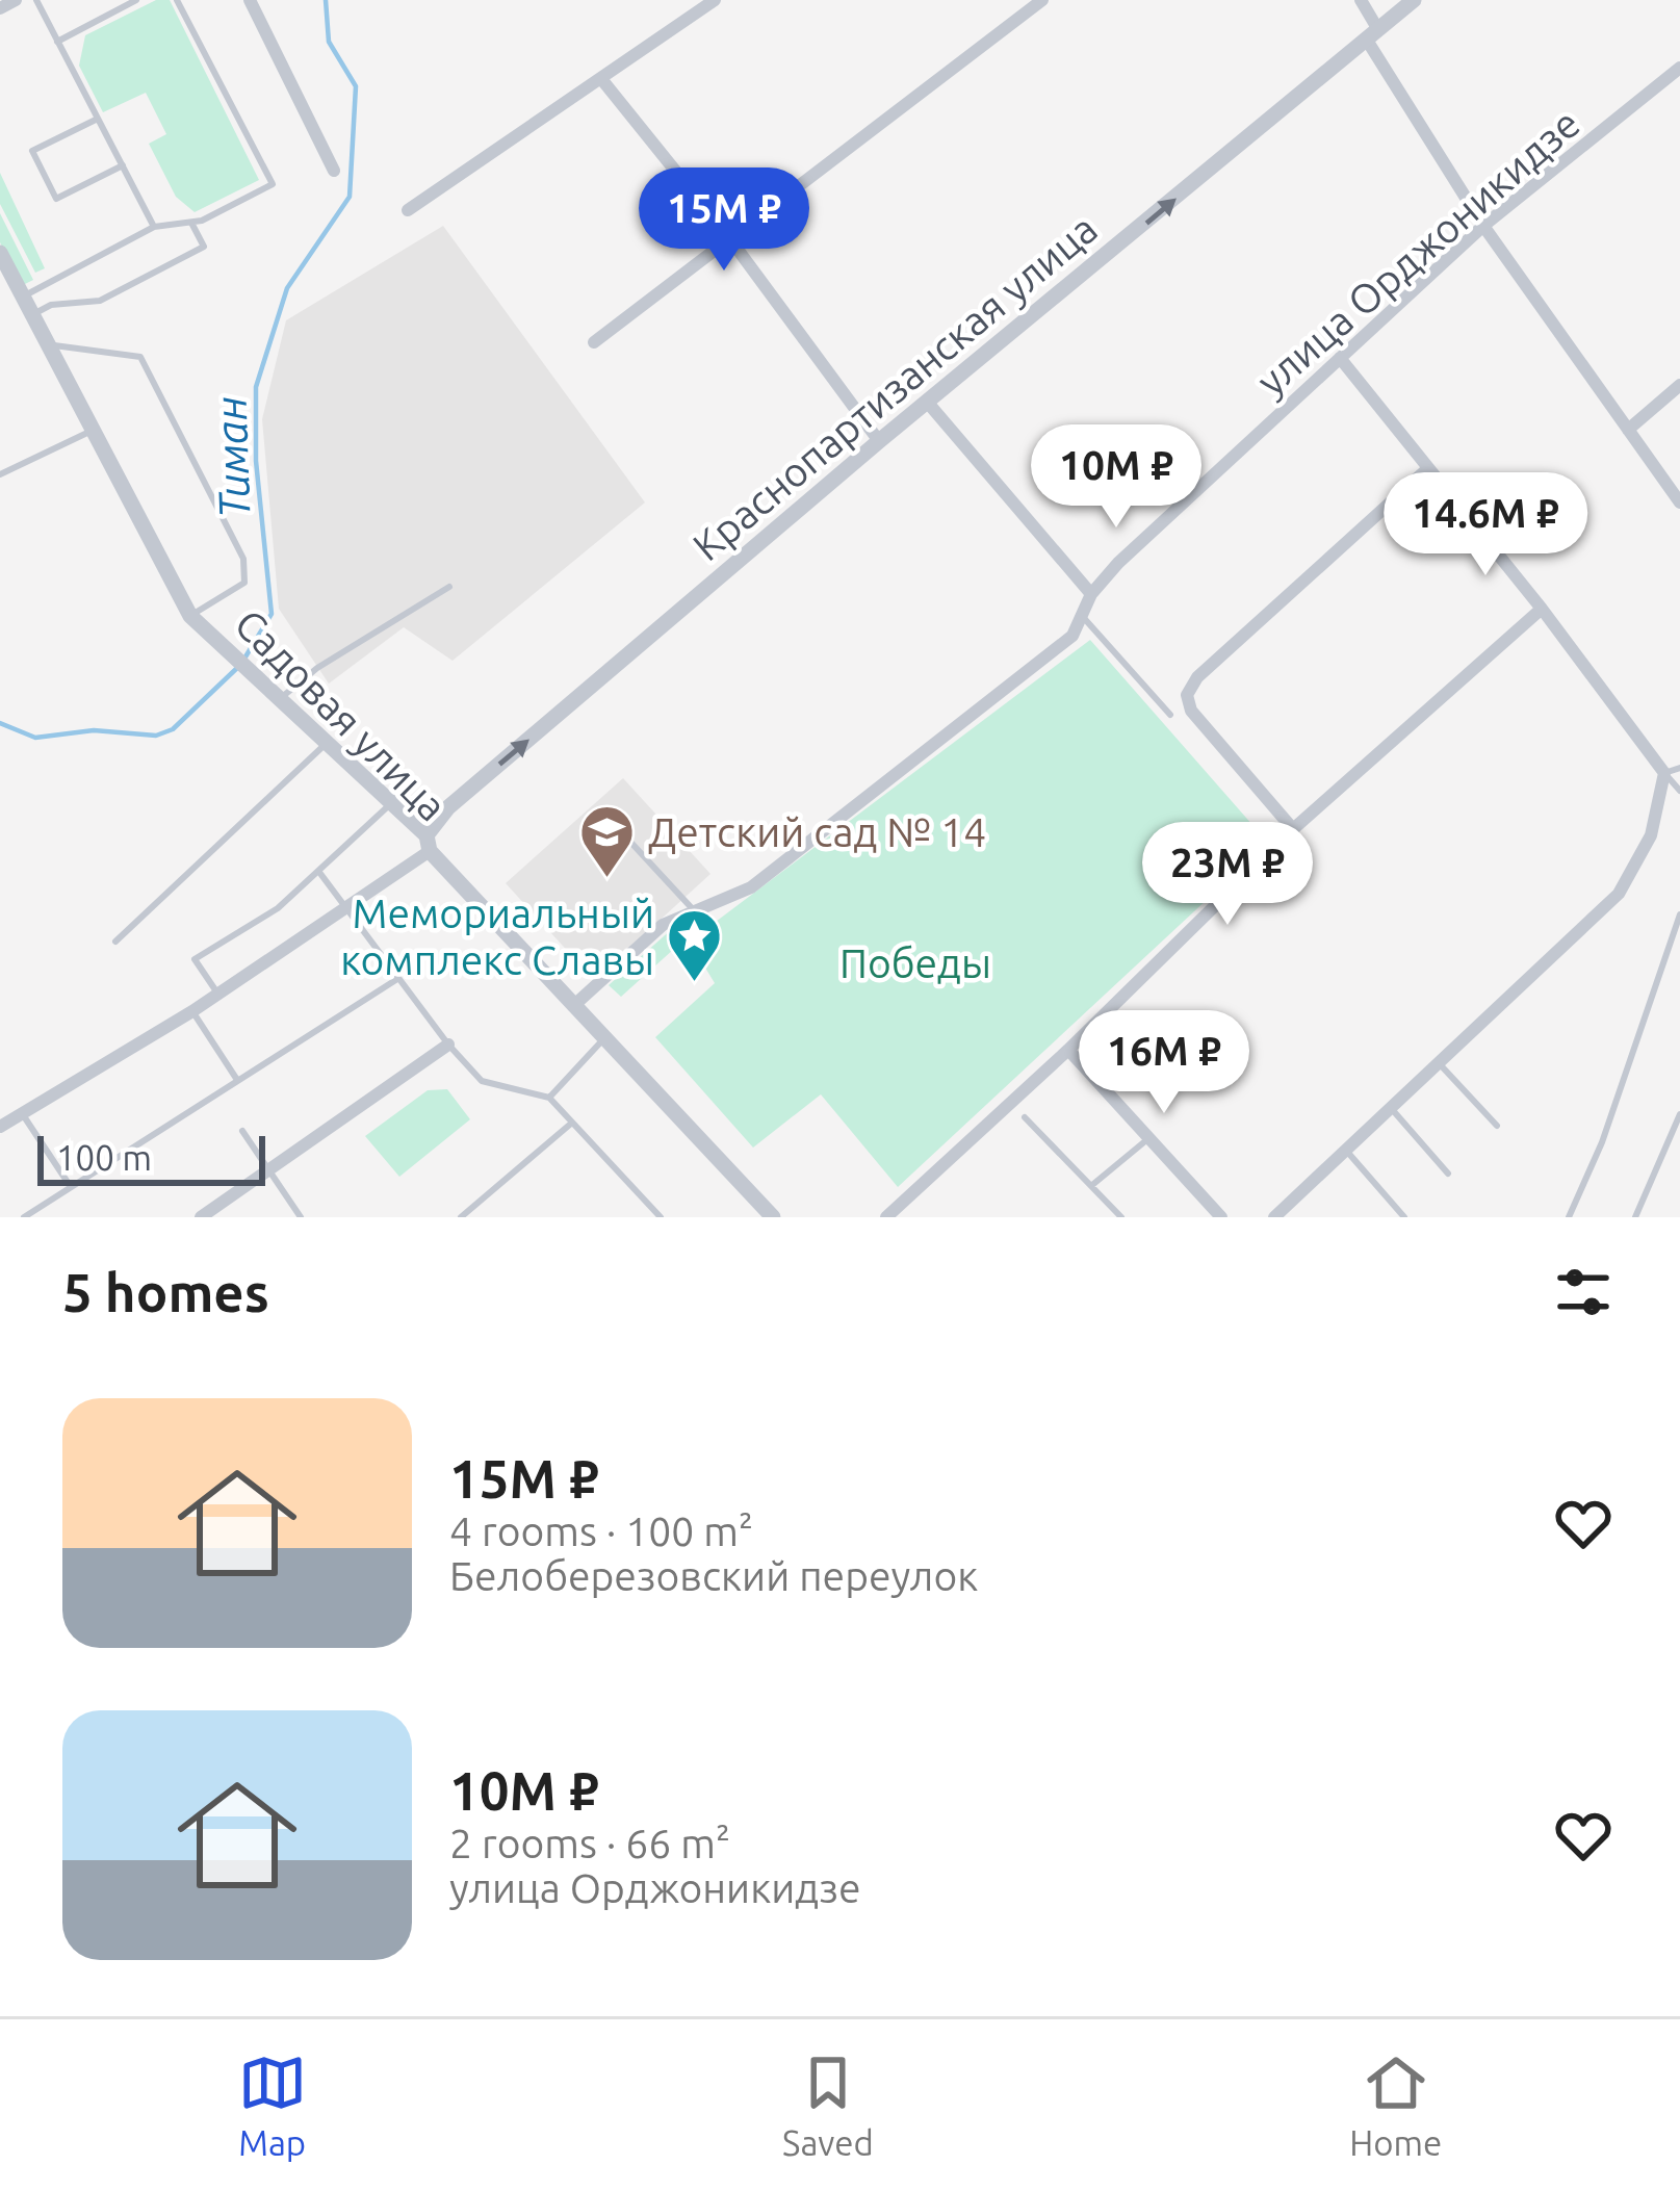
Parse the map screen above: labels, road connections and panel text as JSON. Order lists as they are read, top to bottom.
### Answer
{
  "streets": {
    "street": ["улица Орджоникидзе", "Краснопартизанская улица", "Садовая улица"]
  },
  "crossings": [
    ["улица Орджоникидзе", "Садовая улица"],
    ["Краснопартизанская улица", "Садовая улица"]
  ],
  "one_way": ["Краснопартизанская улица"],
  "water": ["Тиман"],
  "parks": ["Победы"],
  "places": {
    "school or university": ["Детский сад № 14"],
    "place": ["Мемориальный комплекс Славы"]
  },
  "scale_bar": "100 m",
  "page": {
    "price": [
      "15M ₽",
      "10M ₽",
      "14.6M ₽",
      "23M ₽",
      "16M ₽"
    ],
    "scale": "100 m",
    "heading": "5 homes",
    "list": [
      {
        "name": "15M ₽",
        "note": "4 rooms · 100 m² · Белоберезовский переулок"
      },
      {
        "name": "10M ₽",
        "note": "2 rooms · 66 m² · улица Орджоникидзе"
      }
    ],
    "tabs": ["Map", "Saved", "Home"]
  }
}
